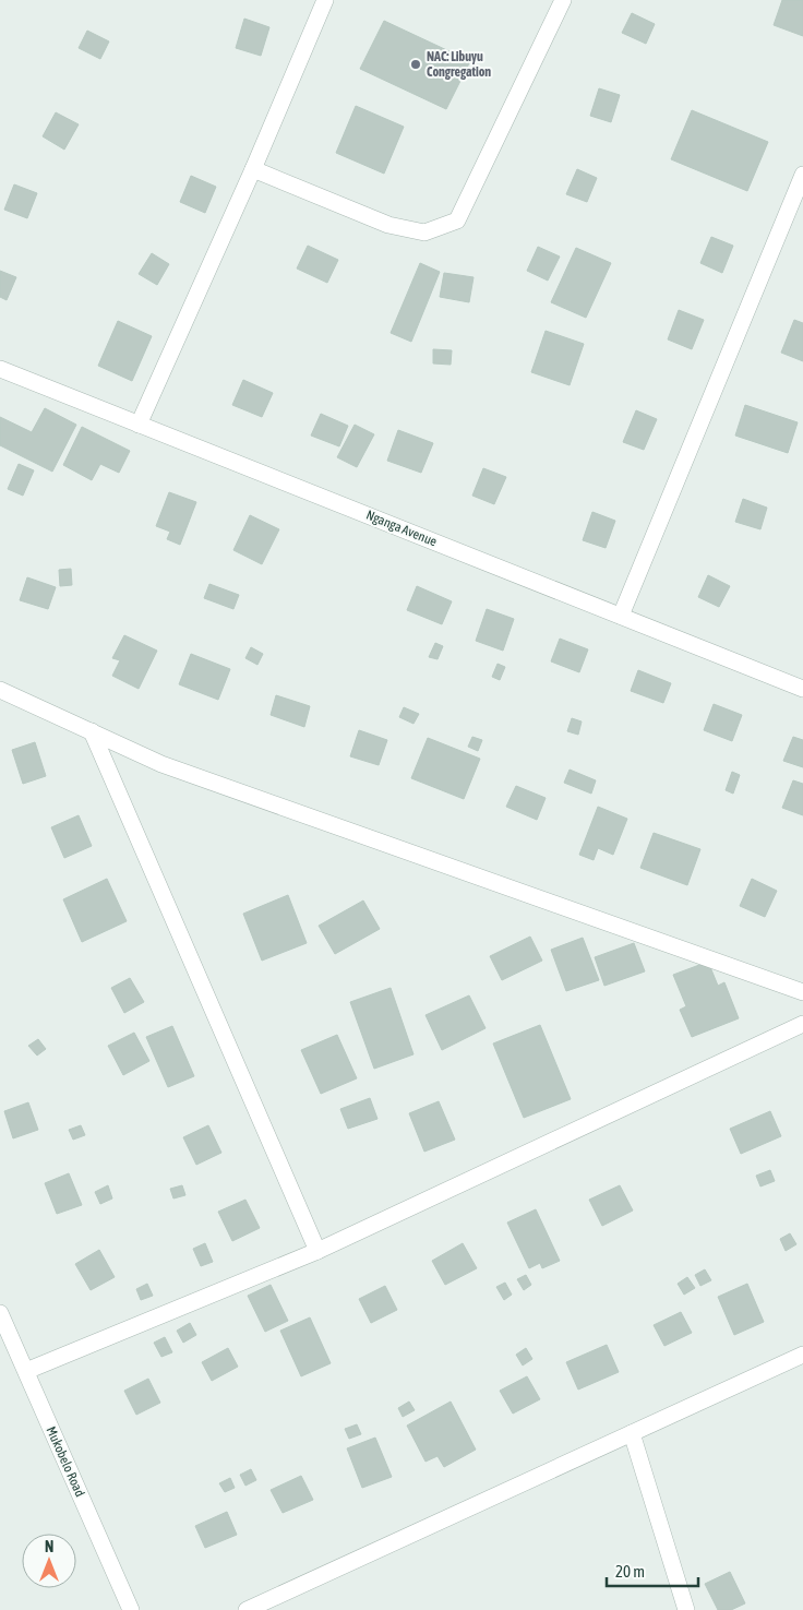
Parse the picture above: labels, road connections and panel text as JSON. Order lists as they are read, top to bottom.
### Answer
{
  "streets": {
    "street": ["Nganga Avenue", "Mukobelo Road"]
  },
  "places": ["NAC: Libuyu Congregation"],
  "scale_bar": "20 m",
  "north": "top"
}
